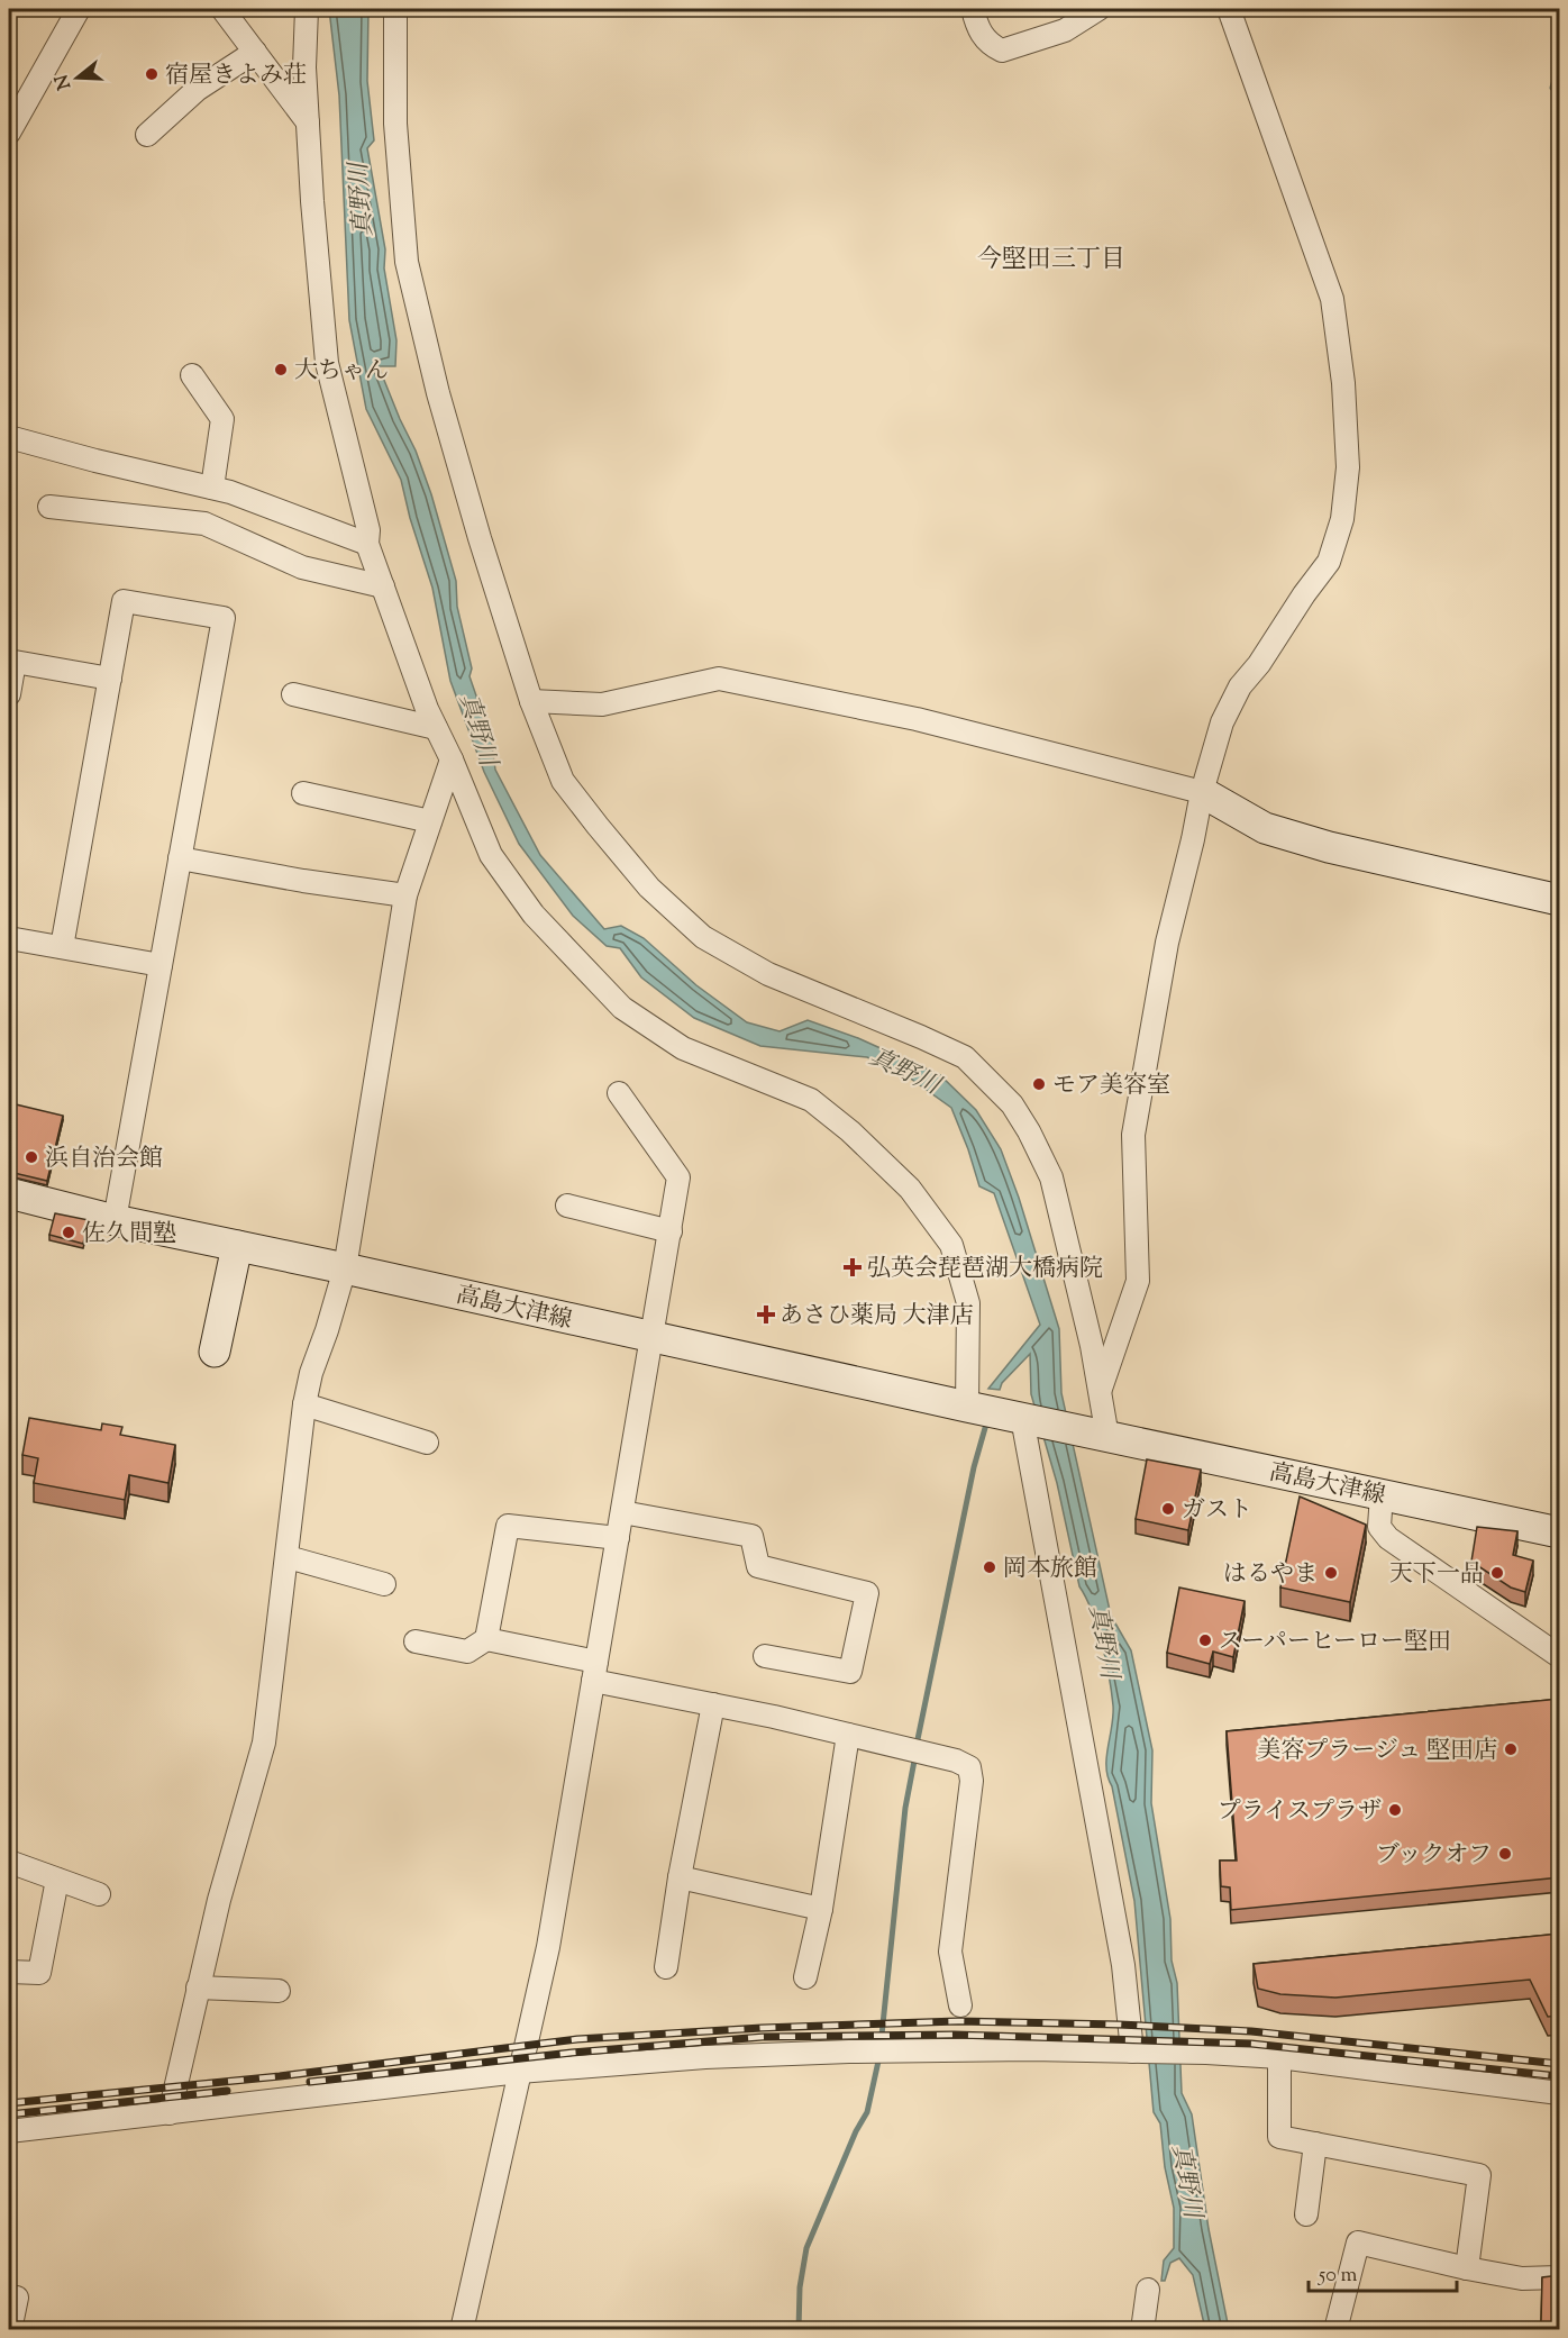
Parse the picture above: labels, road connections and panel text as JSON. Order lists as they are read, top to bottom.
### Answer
{
  "streets": {
    "main road": ["高島大津線"]
  },
  "districts": ["今堅田三丁目"],
  "water": ["真野川"],
  "places": {
    "other": [
      "宿屋きよみ荘",
      "大ちゃん",
      "モア美容室",
      "浜自治会館",
      "佐久間塾",
      "ガスト",
      "岡本旅館",
      "はるやま",
      "天下一品",
      "スーパーヒーロー堅田",
      "美容プラージュ 堅田店",
      "プライスプラザ",
      "ブックオフ"
    ],
    "health": ["弘英会琵琶湖大橋病院", "あさひ薬局 大津店"]
  },
  "scale_bar": "50 m",
  "north": "left"
}
